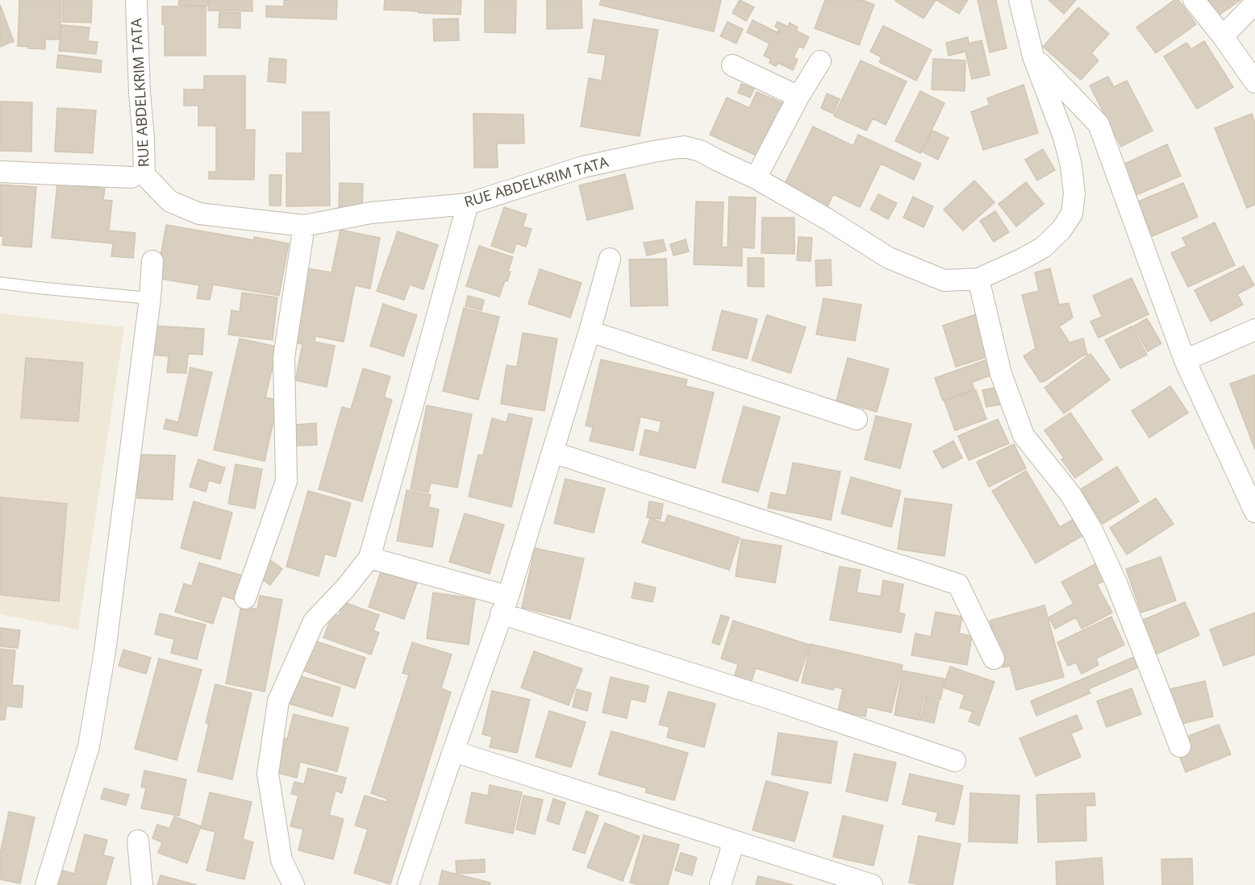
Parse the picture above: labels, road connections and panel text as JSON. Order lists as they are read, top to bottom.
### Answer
{
  "streets": {
    "street": ["RUE ABDELKRIM TATA"]
  }
}
